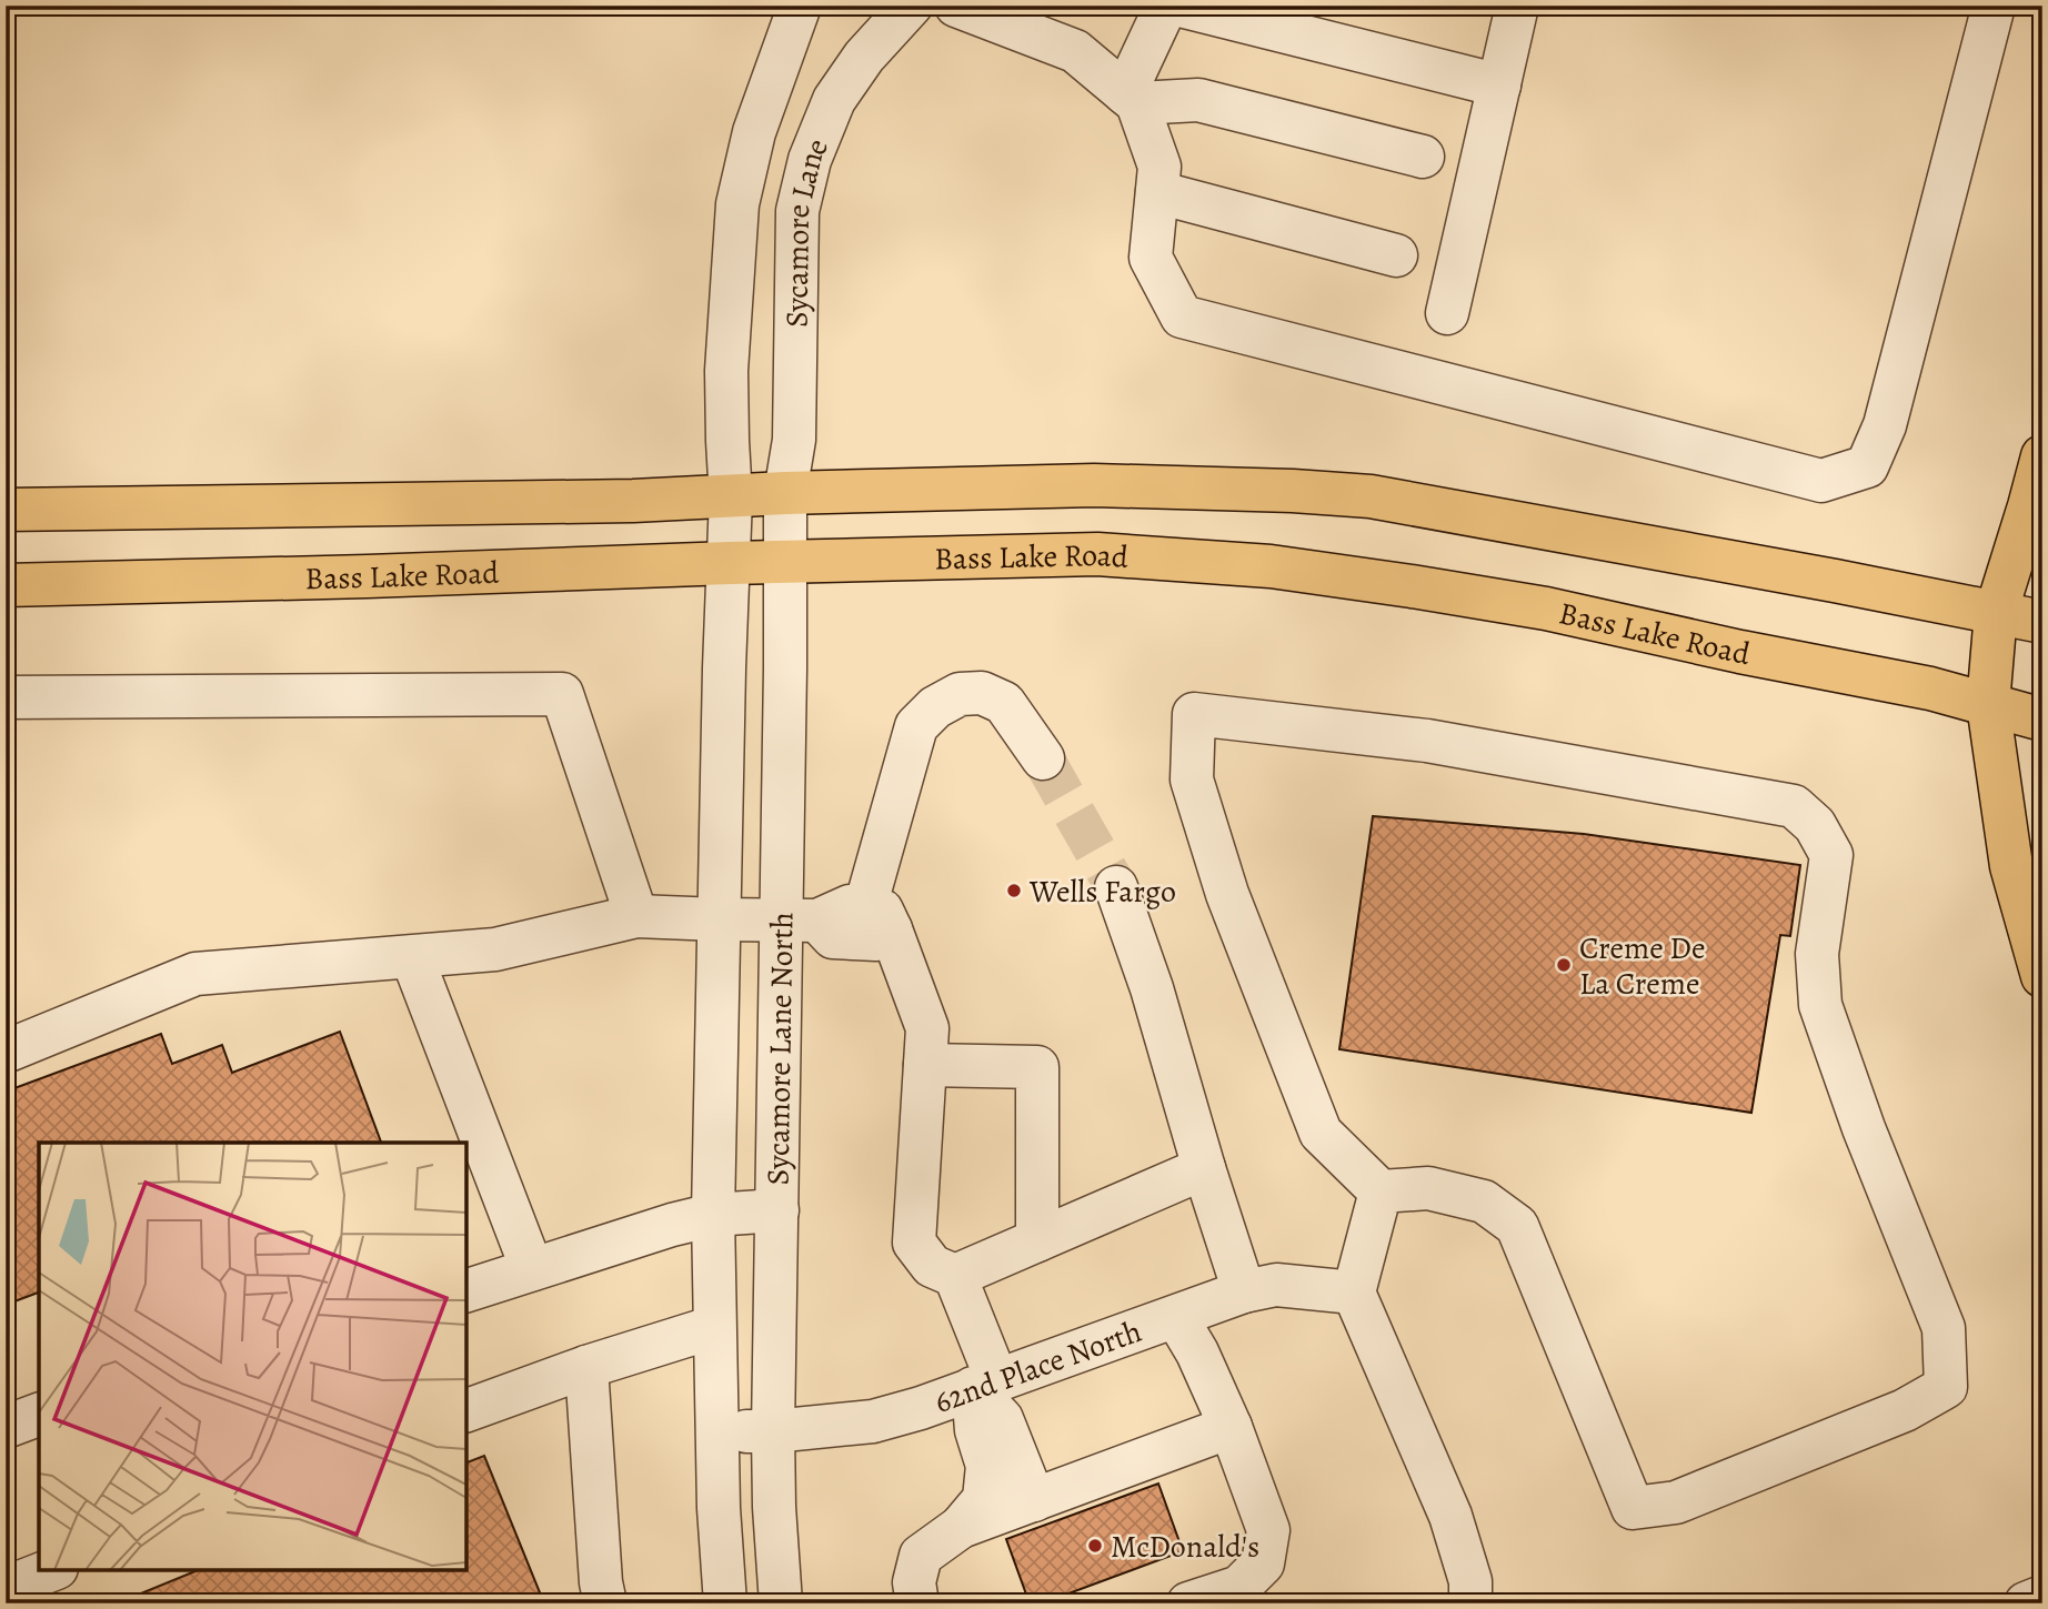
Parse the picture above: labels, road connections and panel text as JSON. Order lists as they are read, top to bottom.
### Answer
{
  "streets": {
    "main road": ["Bass Lake Road"],
    "street": ["Sycamore Lane", "Sycamore Lane North", "62nd Place North"]
  },
  "crossings": [
    ["Sycamore Lane", "Sycamore Lane North"],
    ["Bass Lake Road", "Sycamore Lane North"],
    ["Sycamore Lane North", "62nd Place North"]
  ],
  "places": ["Wells Fargo", "Creme De La Creme", "McDonald's"]
}
